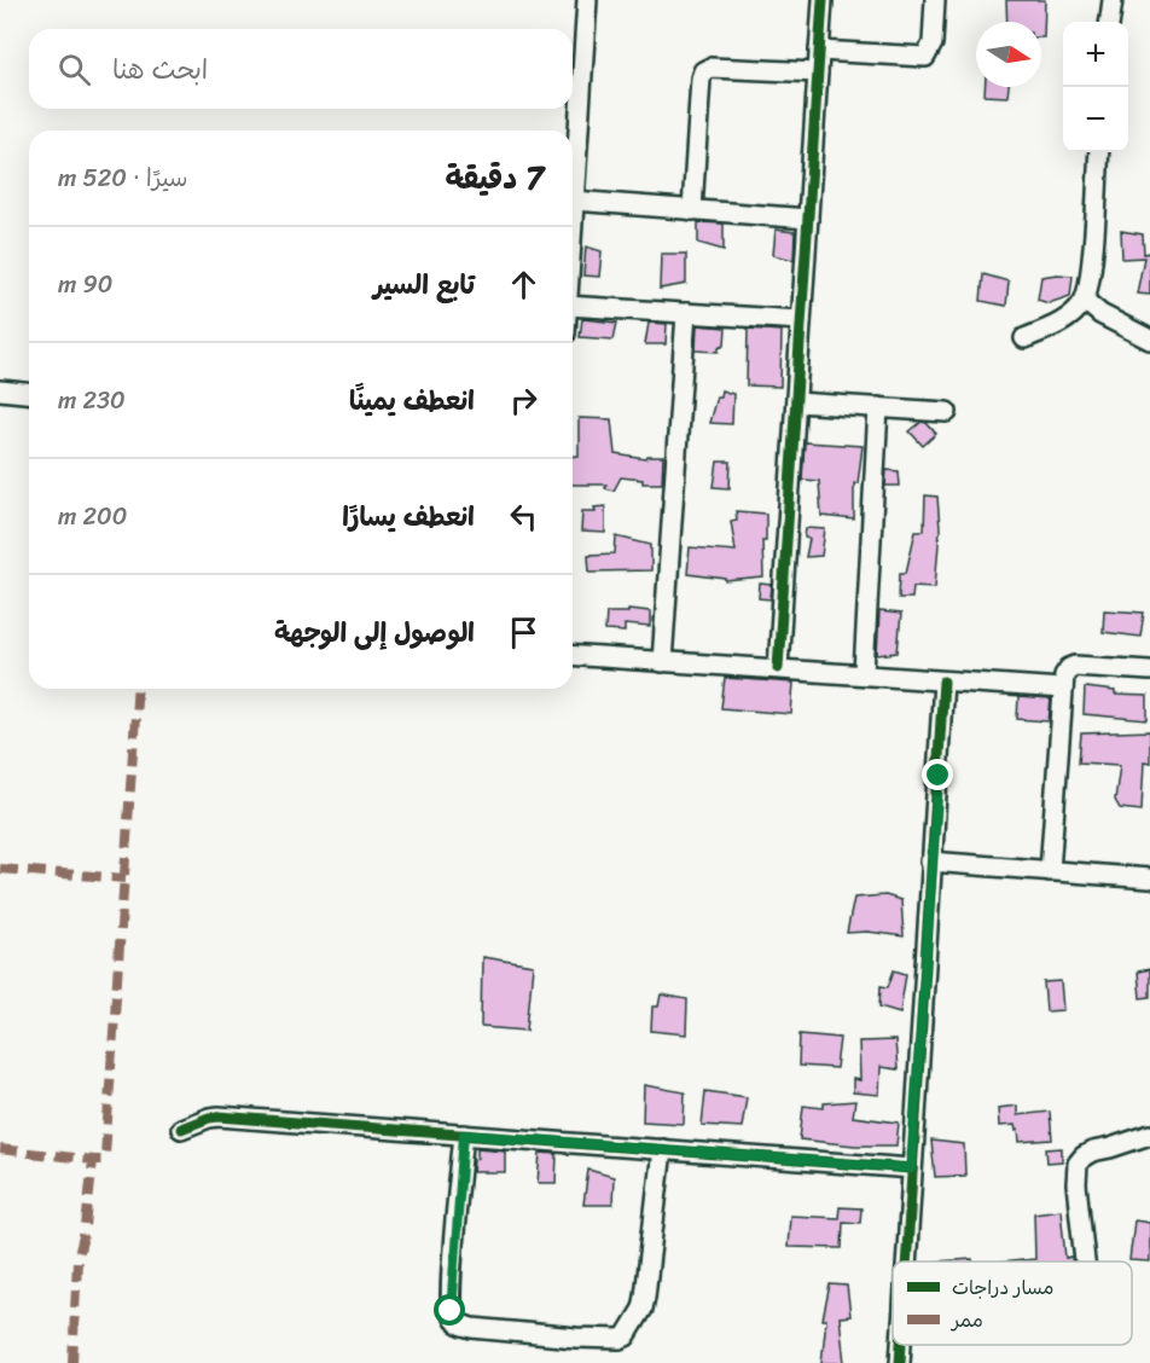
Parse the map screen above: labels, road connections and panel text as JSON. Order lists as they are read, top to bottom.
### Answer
{
  "legend": ["مسار دراجات", "ممر"],
  "north": "right",
  "page": {
    "map_buttons": ["+", "−"],
    "search": "ابحث هنا",
    "heading": ["7 دقيقة", "سيرًا · 520 m"],
    "list": [
      ["تابع السير", "90 m"],
      ["انعطف يمينًا", "230 m"],
      ["انعطف يسارًا", "200 m"],
      "الوصول إلى الوجهة"
    ]
  }
}
